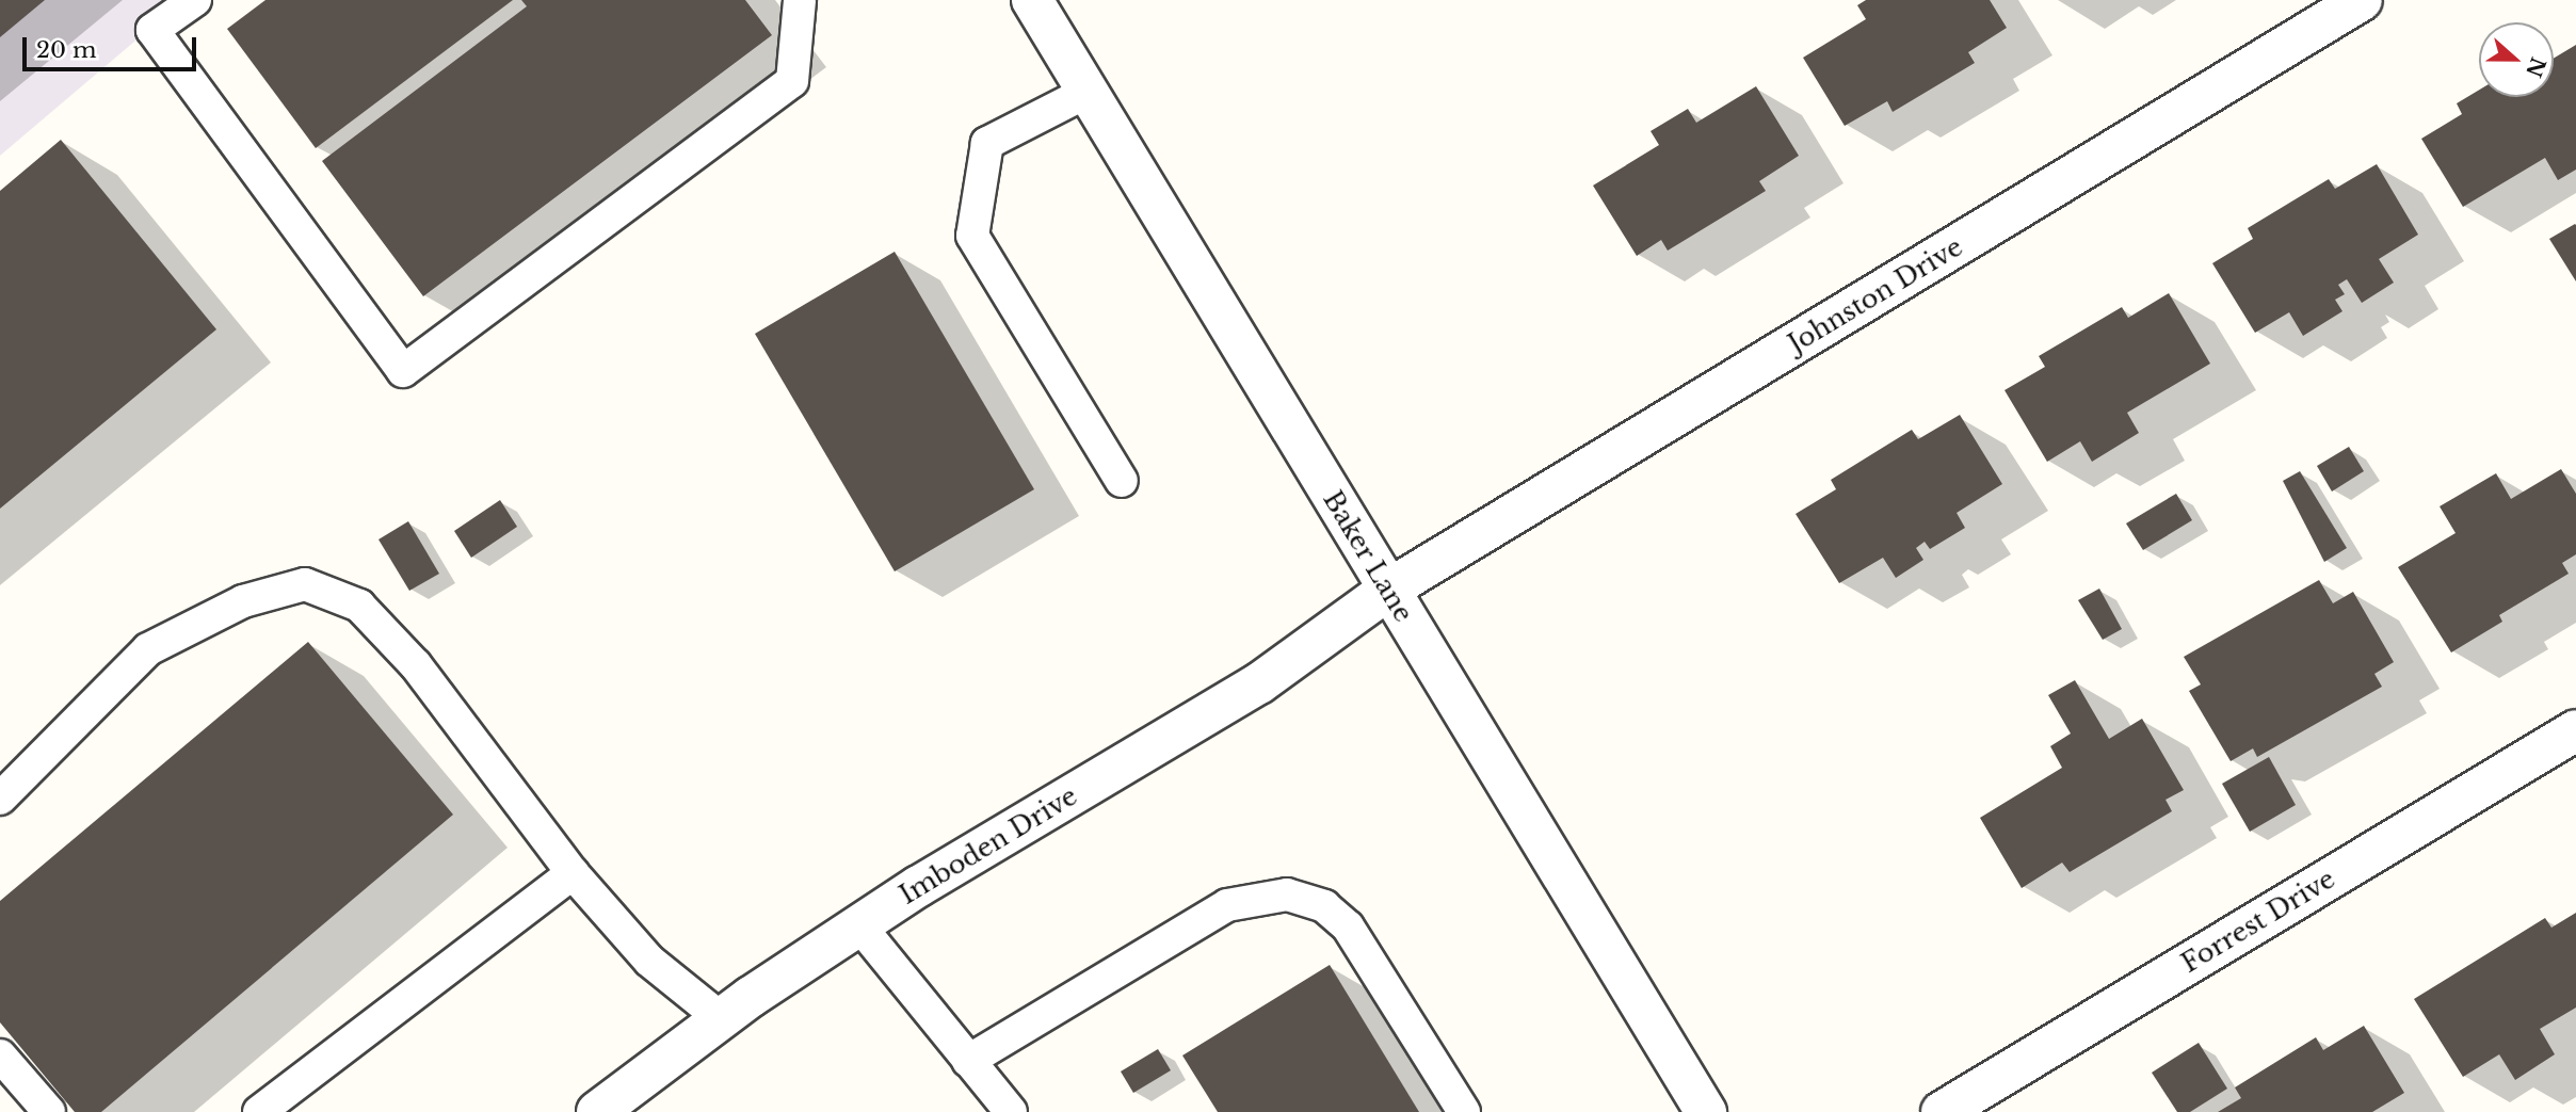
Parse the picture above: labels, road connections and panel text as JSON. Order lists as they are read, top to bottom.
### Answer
{
  "streets": {
    "street": [
      "Johnston Drive",
      "Baker Lane",
      "Imboden Drive",
      "Forrest Drive"
    ]
  },
  "crossings": [
    ["Johnston Drive", "Baker Lane"],
    ["Johnston Drive", "Imboden Drive"],
    ["Baker Lane", "Imboden Drive"]
  ],
  "scale_bar": "20 m",
  "north": "right"
}
